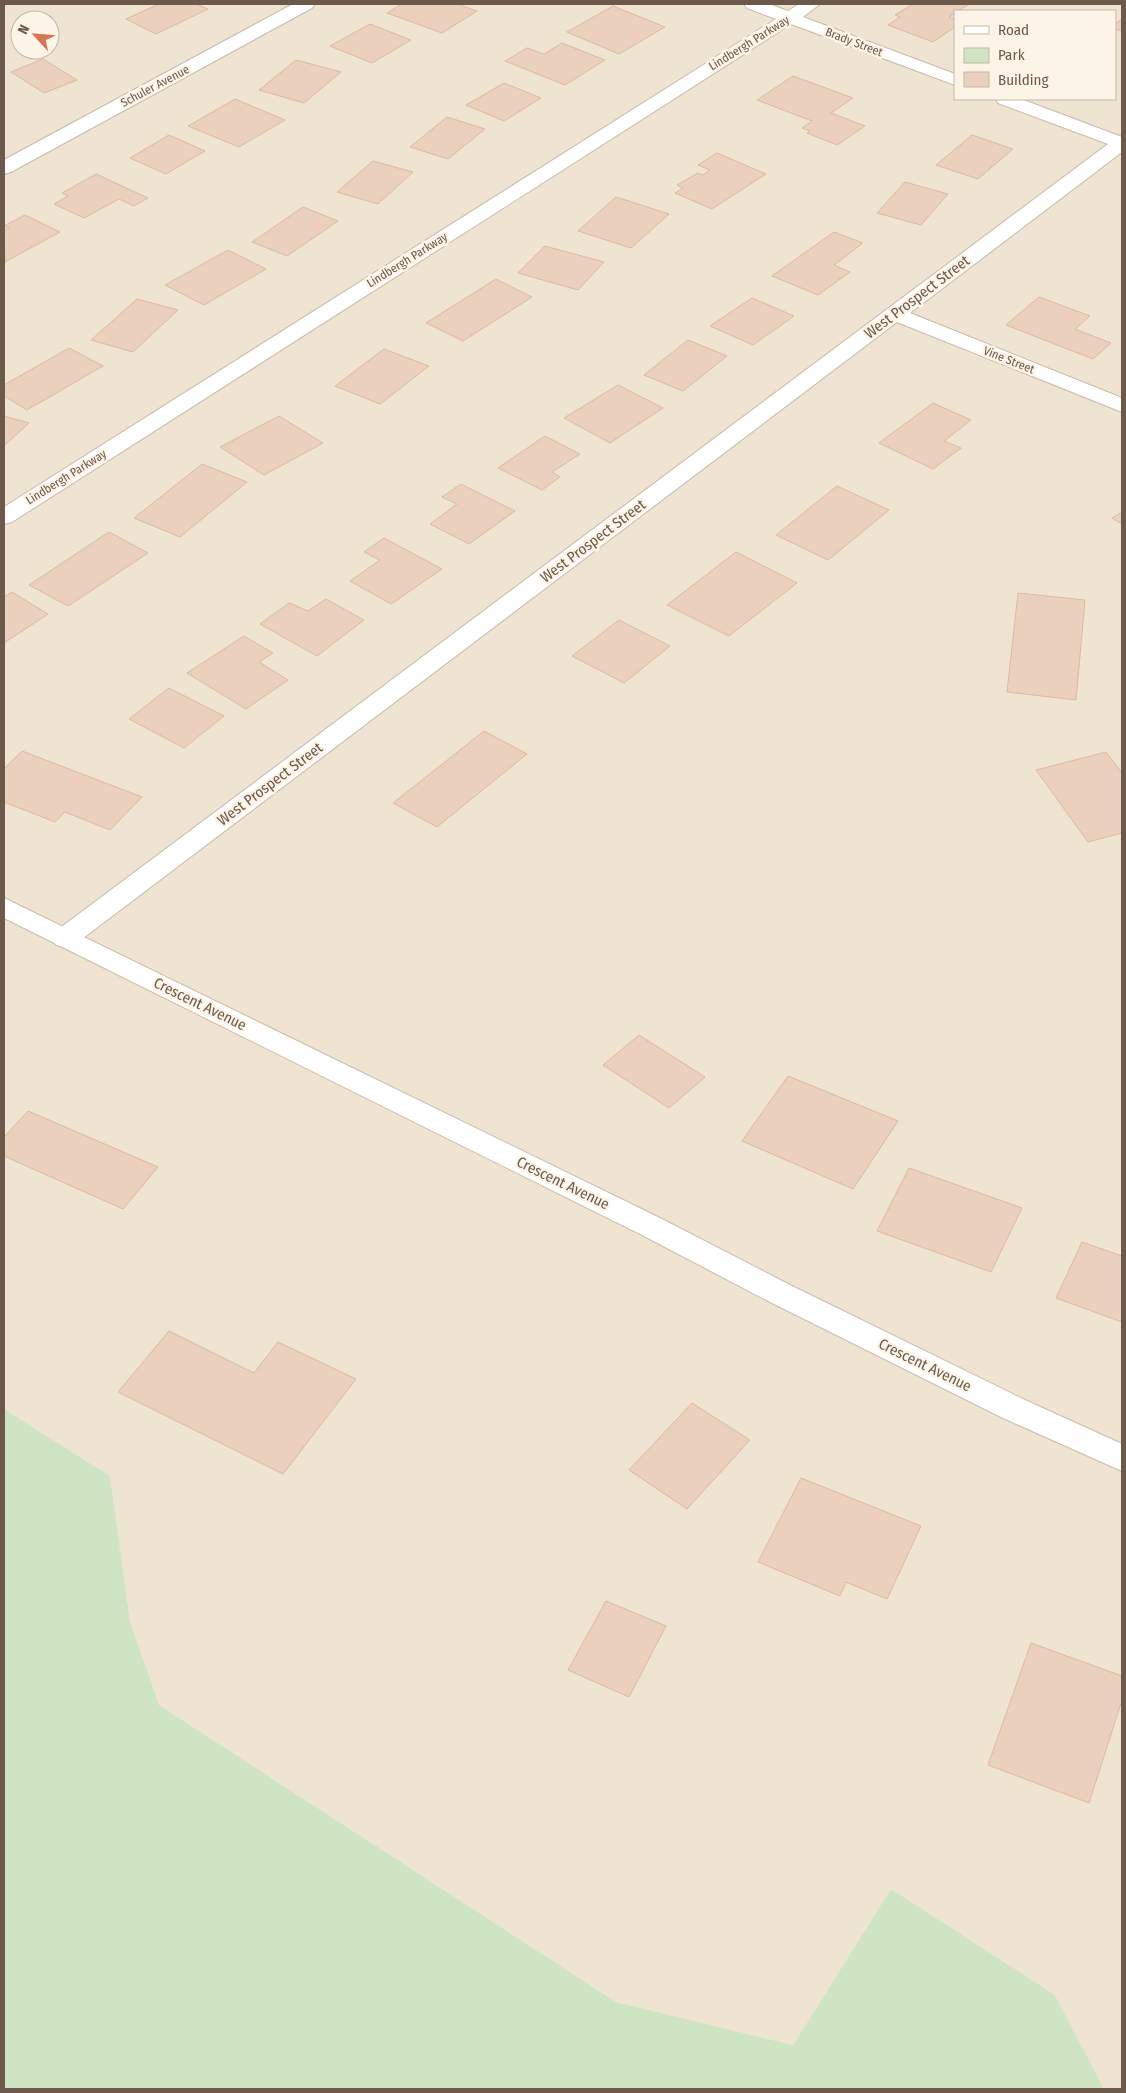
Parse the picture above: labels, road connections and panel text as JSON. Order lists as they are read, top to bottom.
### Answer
{
  "streets": {
    "street": [
      "Brady Street",
      "Lindbergh Parkway",
      "Schuler Avenue",
      "West Prospect Street",
      "Vine Street",
      "Crescent Avenue"
    ]
  },
  "crossings": [
    ["Brady Street", "Lindbergh Parkway"],
    ["West Prospect Street", "Vine Street"],
    ["West Prospect Street", "Crescent Avenue"]
  ],
  "legend": ["Road", "Park", "Building"],
  "north": "top left"
}
